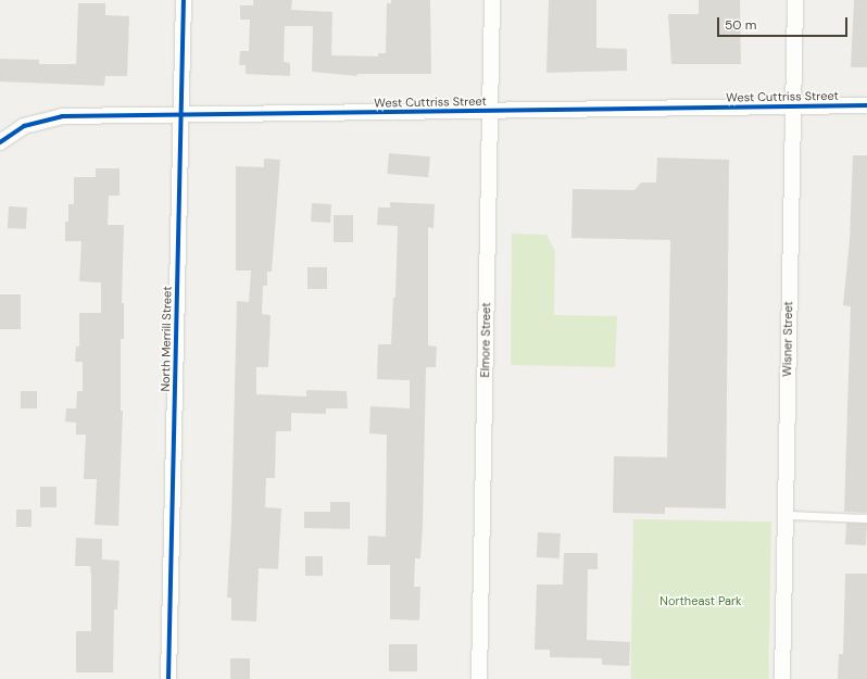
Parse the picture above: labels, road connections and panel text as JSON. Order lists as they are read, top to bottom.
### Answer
{
  "streets": {
    "street": [
      "West Cuttriss Street",
      "North Merrill Street",
      "Wisner Street",
      "Elmore Street"
    ]
  },
  "crossings": [
    ["West Cuttriss Street", "North Merrill Street"],
    ["West Cuttriss Street", "Wisner Street"],
    ["West Cuttriss Street", "Elmore Street"]
  ],
  "parks": ["Northeast Park"],
  "scale_bar": "50 m"
}
